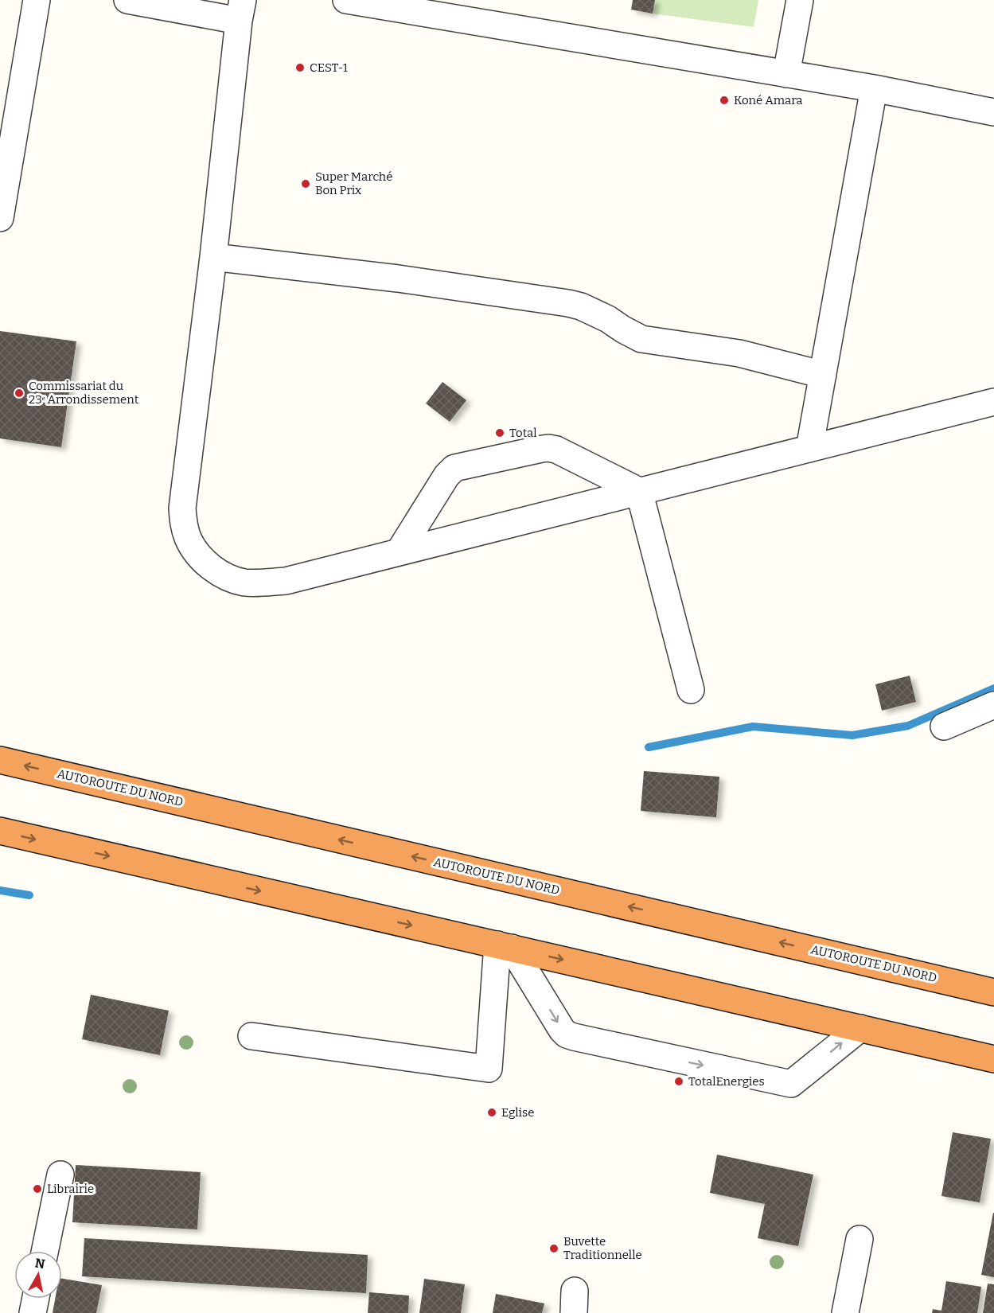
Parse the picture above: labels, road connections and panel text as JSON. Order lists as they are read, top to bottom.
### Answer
{
  "streets": {
    "highway": ["AUTOROUTE DU NORD"]
  },
  "places": [
    "CEST-1",
    "Koné Amara",
    "Super Marché Bon Prix",
    "Commissariat du 23ᵉ Arrondissement",
    "Total",
    "TotalEnergies",
    "Eglise",
    "Librairie",
    "Buvette Traditionnelle"
  ],
  "north": "top"
}
